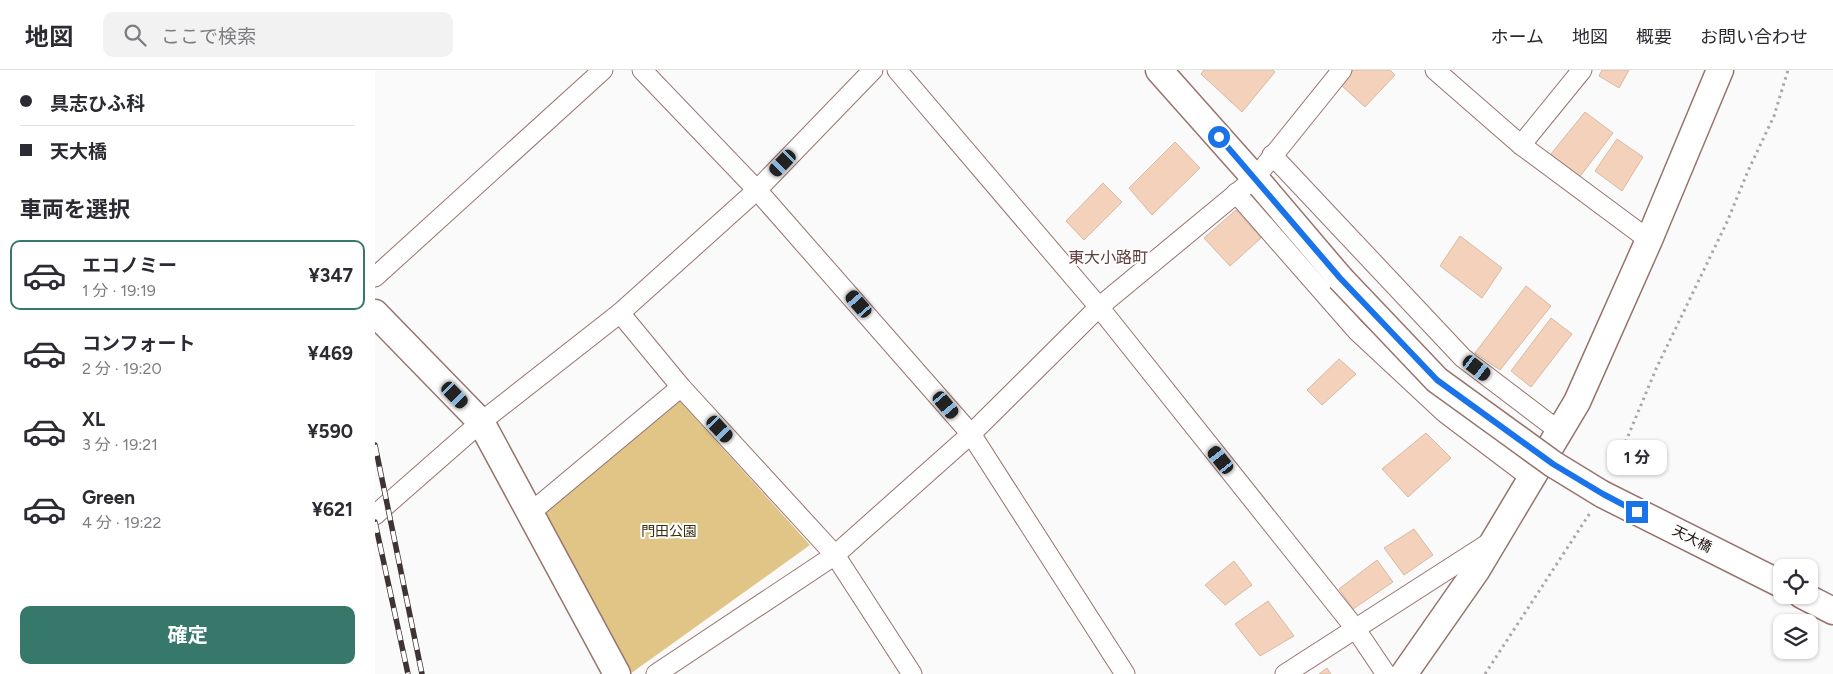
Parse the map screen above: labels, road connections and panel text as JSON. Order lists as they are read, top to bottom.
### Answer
{
  "streets": {
    "street": ["天大橋"]
  },
  "districts": ["東大小路町"],
  "parks": ["門田公園"],
  "page": {
    "header": "地図",
    "search": "ここで検索",
    "nav": [
      "ホーム",
      "地図",
      "概要",
      "お問い合わせ"
    ],
    "banner": ["具志ひふ科", "天大橋"],
    "heading": "車両を選択",
    "list": [
      {
        "name": "エコノミー",
        "note": "1 分 · 19:19",
        "value": "¥347"
      },
      {
        "name": "コンフォート",
        "note": "2 分 · 19:20",
        "value": "¥469"
      },
      {
        "name": "XL",
        "note": "3 分 · 19:21",
        "value": "¥590"
      },
      {
        "name": "Green",
        "note": "4 分 · 19:22",
        "value": "¥621"
      }
    ],
    "bubble": "1 分",
    "buttons": "確定"
  }
}
